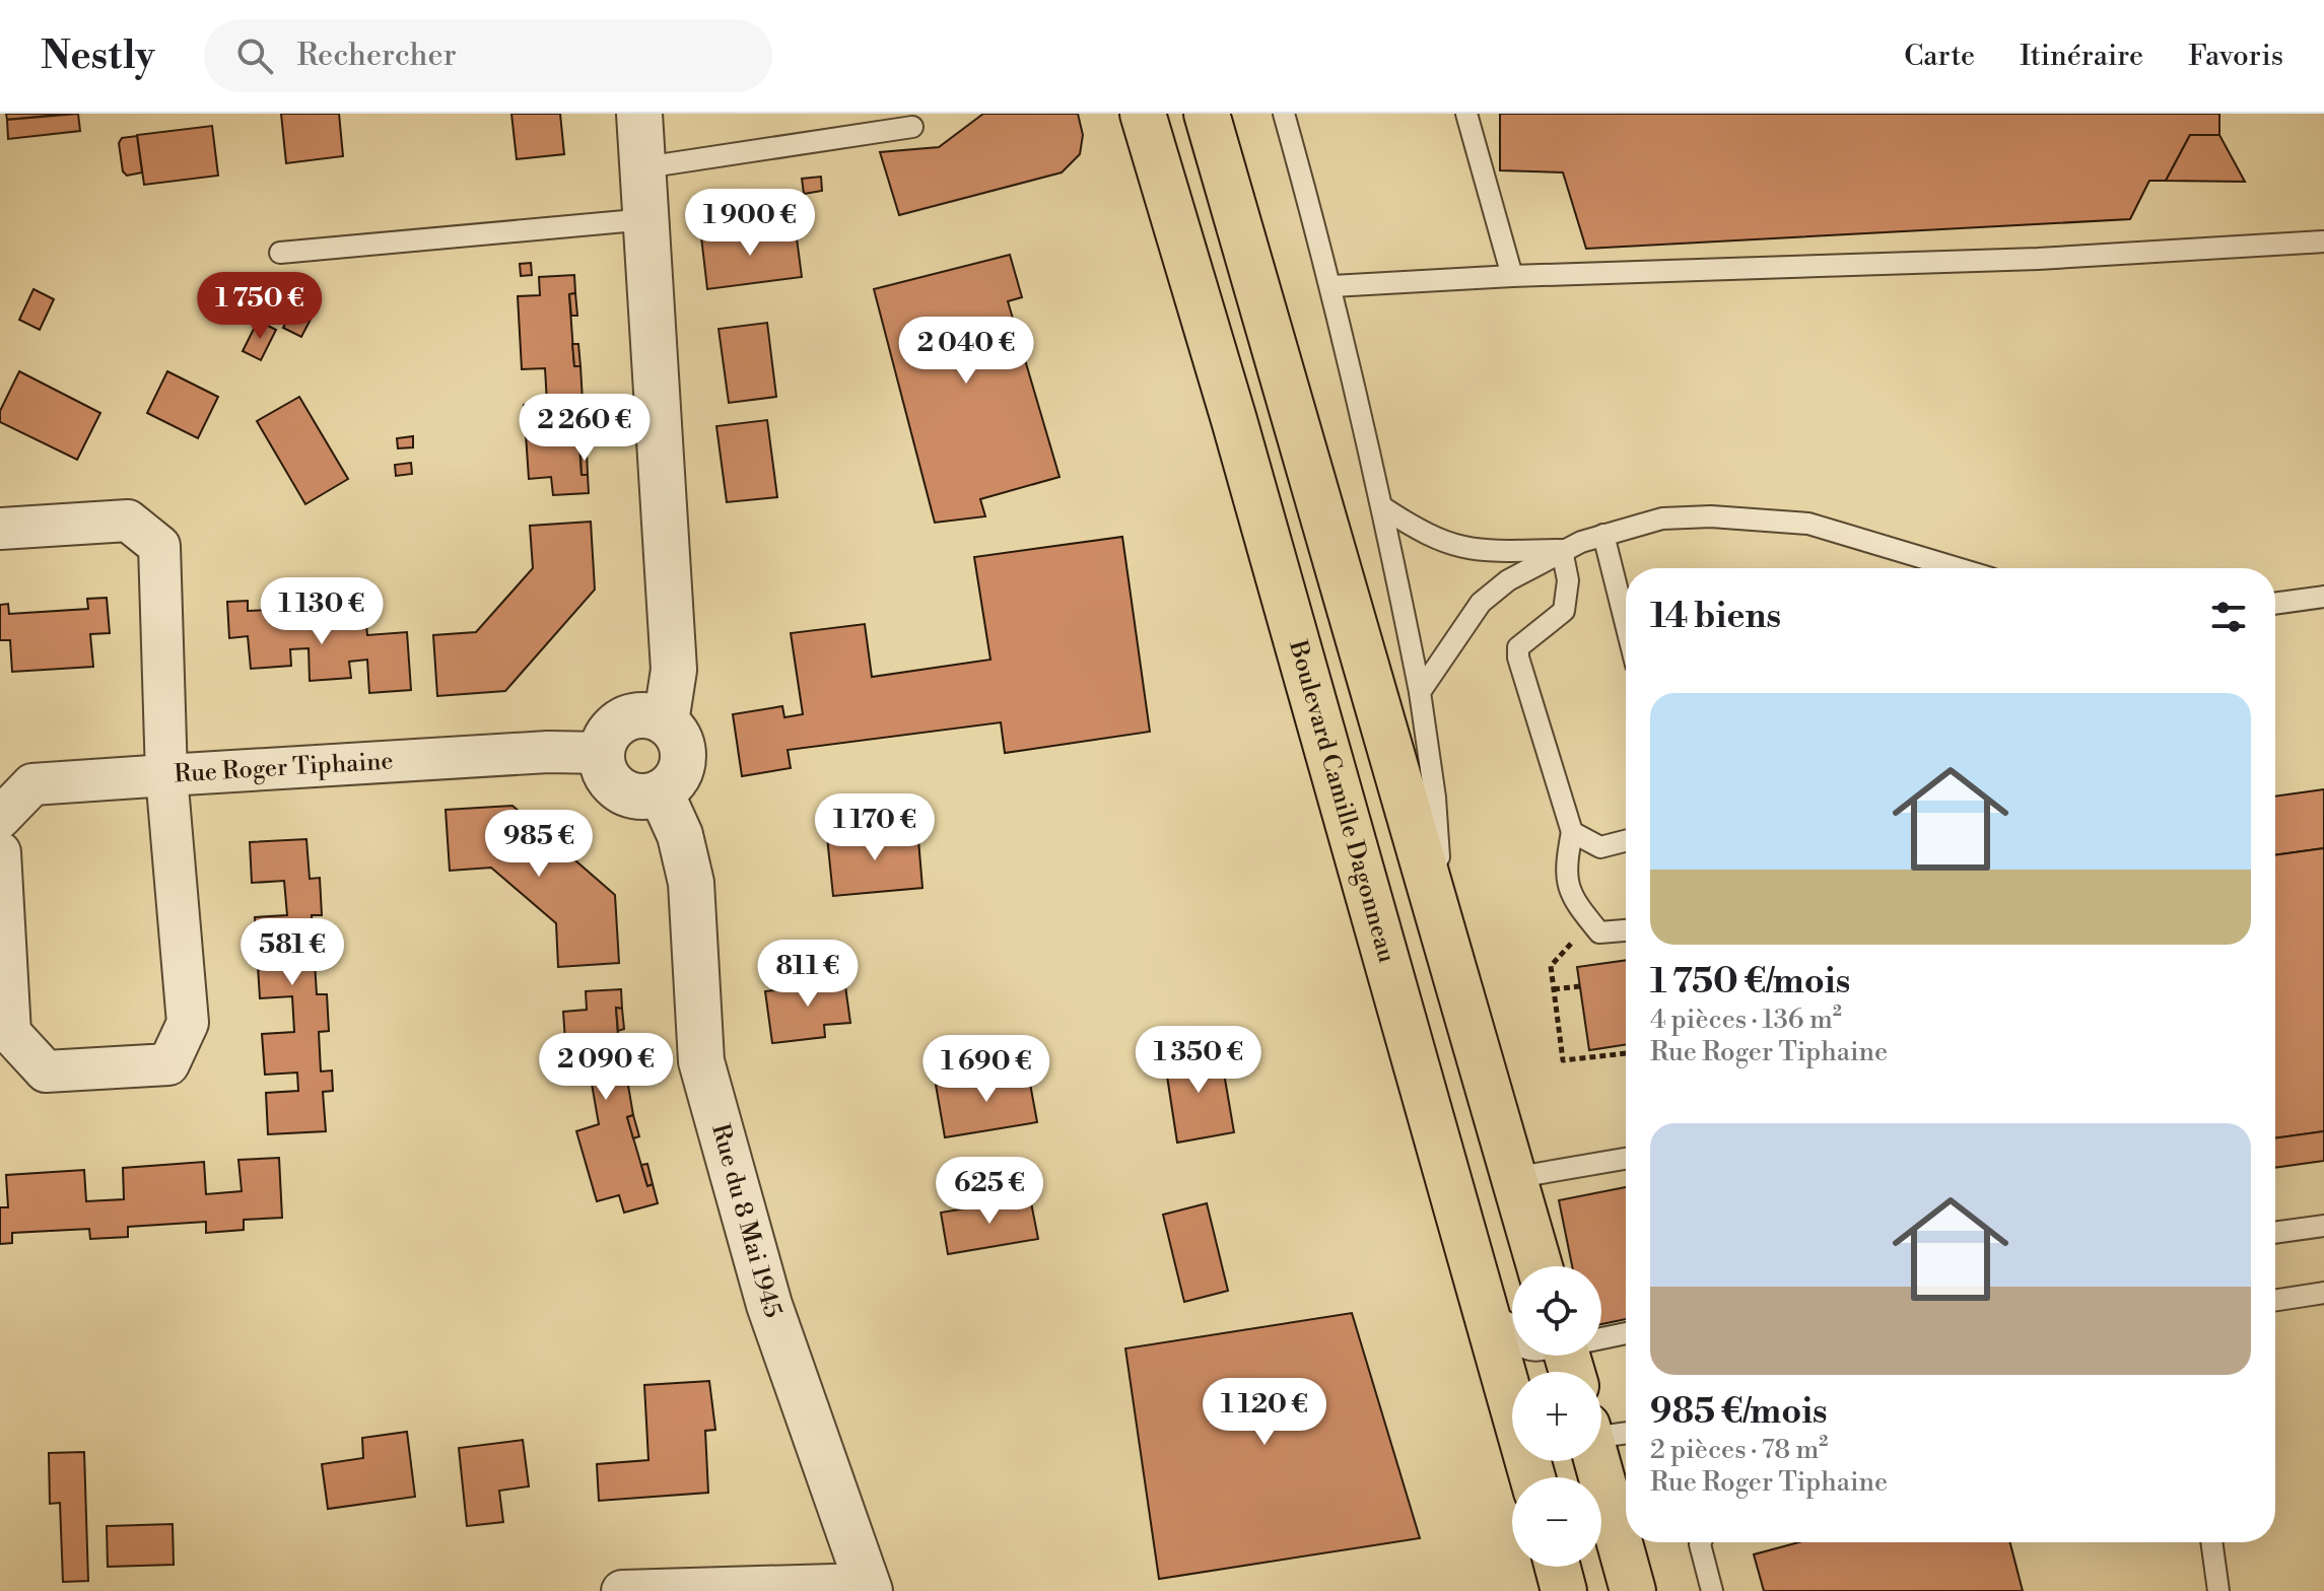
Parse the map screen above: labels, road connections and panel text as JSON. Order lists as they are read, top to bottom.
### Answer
{
  "streets": {
    "main road": ["Boulevard Camille Dagonneau"],
    "street": ["Rue Roger Tiphaine", "Rue du 8 Mai 1945"]
  },
  "crossings": [
    ["Rue Roger Tiphaine", "Rue du 8 Mai 1945"]
  ],
  "page": {
    "header": "Nestly",
    "search": "Rechercher",
    "nav": ["Carte", "Itinéraire", "Favoris"],
    "price": [
      "1 900 €",
      "1 750 €",
      "2 040 €",
      "2 260 €",
      "1 130 €",
      "1 170 €",
      "985 €",
      "581 €",
      "811 €",
      "1 350 €",
      "2 090 €",
      "1 690 €",
      "625 €",
      "1 120 €"
    ],
    "heading": "14 biens",
    "list": [
      {
        "name": "1 750 €/mois",
        "note": "4 pièces · 136 m² · Rue Roger Tiphaine"
      },
      {
        "name": "985 €/mois",
        "note": "2 pièces · 78 m² · Rue Roger Tiphaine"
      }
    ],
    "map_buttons": ["+", "−"]
  }
}
